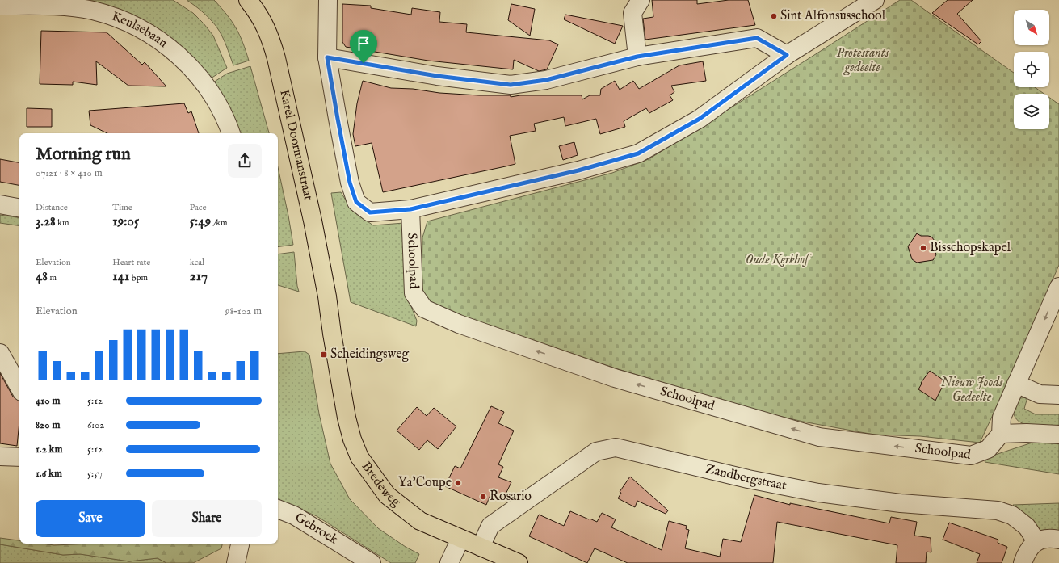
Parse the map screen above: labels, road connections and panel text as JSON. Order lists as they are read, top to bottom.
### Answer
{
  "streets": {
    "main road": ["Karel Doormanstraat", "Bredeweg"],
    "street": [
      "Keulsebaan",
      "Schoolpad",
      "Zandbergstraat",
      "Gebroek"
    ]
  },
  "crossings": [
    ["Karel Doormanstraat", "Bredeweg"],
    ["Zandbergstraat", "Bredeweg"]
  ],
  "one_way": ["Schoolpad"],
  "parks": ["Protestants gedeelte", "Oude Kerkhof", "Nieuw Joods Gedeelte"],
  "places": {
    "other": [
      "Sint Alfonsusschool",
      "Bisschopskapel",
      "Ya'Coupe",
      "Rosario"
    ],
    "transit": ["Scheidingsweg"]
  },
  "north": "bottom right",
  "page": {
    "heading": ["Morning run", "07:21 · 8 × 410 m"],
    "stats": [
      ["Distance", "3.28 km"],
      ["Time", "19:05"],
      ["Pace", "5:49 /km"],
      ["Elevation", "48 m"],
      ["Heart rate", "141 bpm"],
      ["kcal", "217"]
    ],
    "chart": ["Elevation", "98–102 m"],
    "list": [
      {
        "name": "410 m",
        "note": "5:12"
      },
      {
        "name": "820 m",
        "note": "6:02"
      },
      {
        "name": "1.2 km",
        "note": "5:12"
      },
      {
        "name": "1.6 km",
        "note": "5:57"
      }
    ],
    "buttons": ["Save", "Share"]
  }
}
